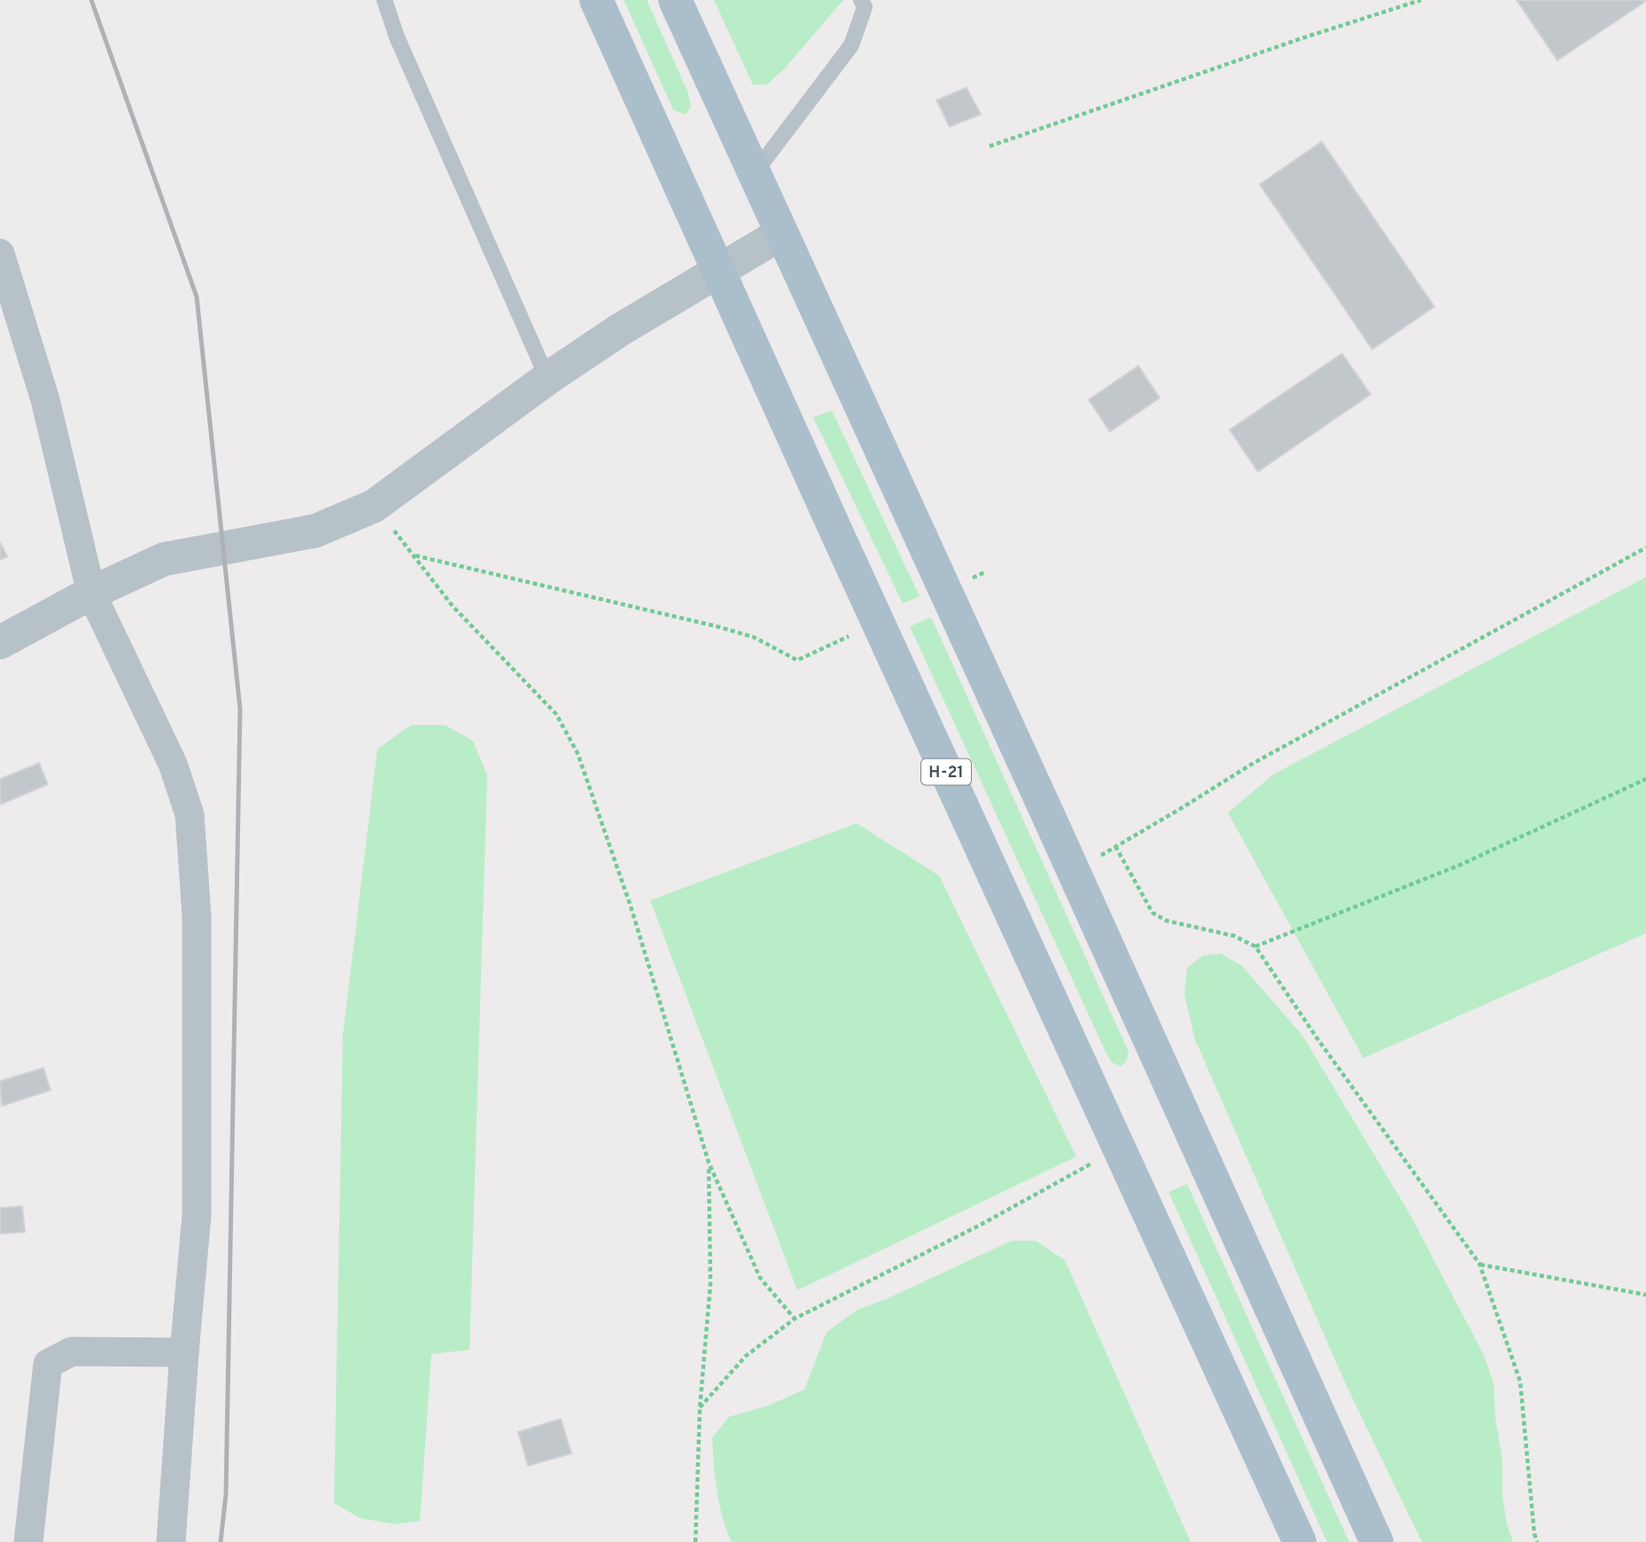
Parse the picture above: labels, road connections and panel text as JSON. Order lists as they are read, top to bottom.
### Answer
{
  "streets": {
    "main road": ["Н-21"]
  }
}
